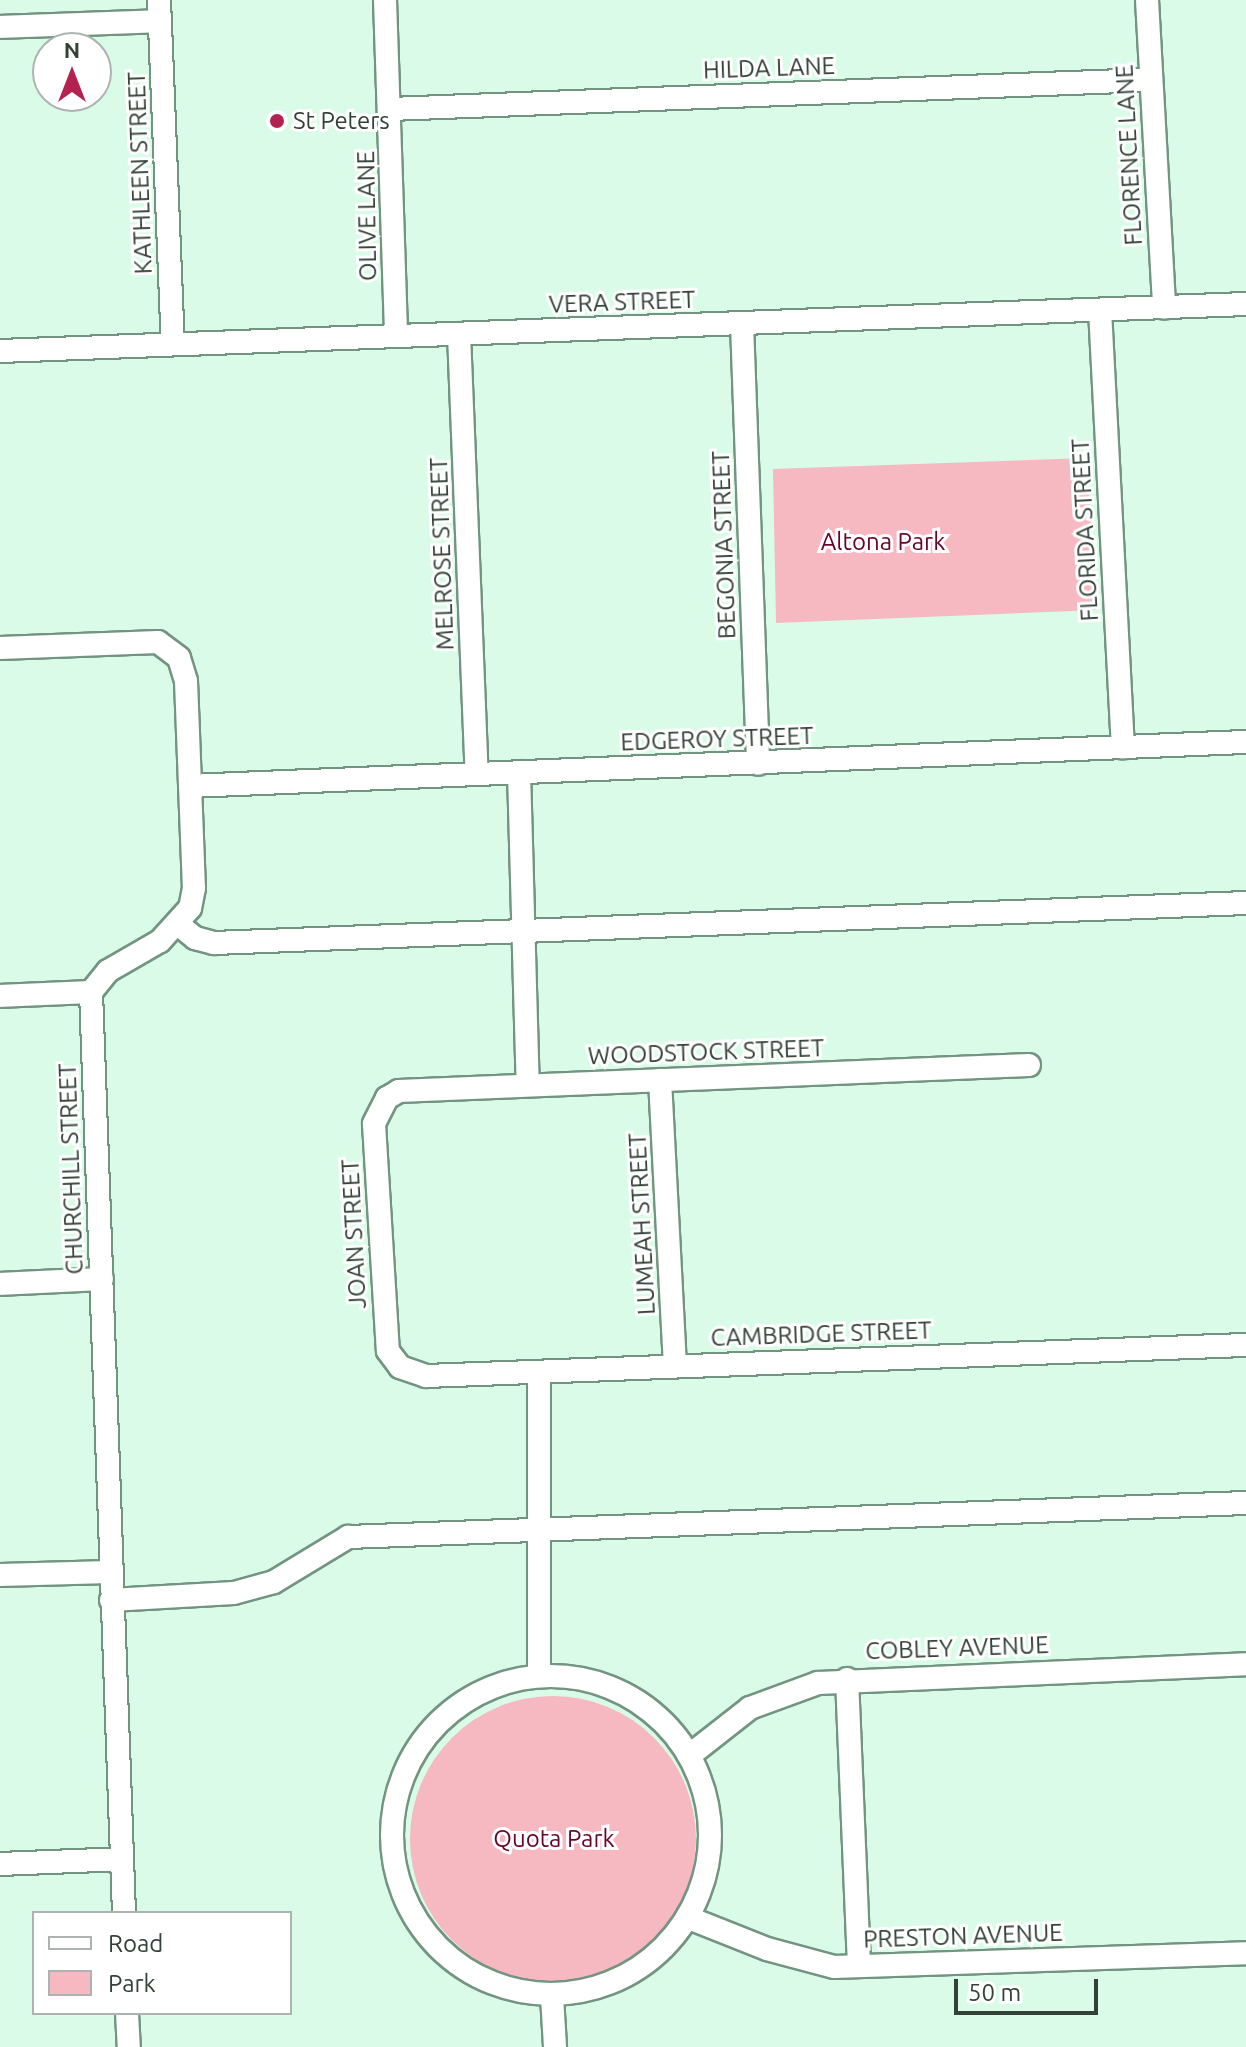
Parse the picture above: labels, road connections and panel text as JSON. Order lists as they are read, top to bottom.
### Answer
{
  "streets": {
    "street": [
      "HILDA LANE",
      "FLORENCE LANE",
      "KATHLEEN STREET",
      "OLIVE LANE",
      "VERA STREET",
      "FLORIDA STREET",
      "BEGONIA STREET",
      "MELROSE STREET",
      "EDGEROY STREET",
      "WOODSTOCK STREET",
      "CHURCHILL STREET",
      "LUMEAH STREET",
      "JOAN STREET",
      "CAMBRIDGE STREET",
      "COBLEY AVENUE",
      "PRESTON AVENUE"
    ]
  },
  "crossings": [
    ["HILDA LANE", "FLORENCE LANE"],
    ["HILDA LANE", "OLIVE LANE"],
    ["FLORENCE LANE", "VERA STREET"],
    ["KATHLEEN STREET", "VERA STREET"],
    ["OLIVE LANE", "VERA STREET"],
    ["VERA STREET", "FLORIDA STREET"],
    ["VERA STREET", "BEGONIA STREET"],
    ["VERA STREET", "MELROSE STREET"],
    ["FLORIDA STREET", "EDGEROY STREET"],
    ["BEGONIA STREET", "EDGEROY STREET"],
    ["MELROSE STREET", "EDGEROY STREET"],
    ["WOODSTOCK STREET", "LUMEAH STREET"],
    ["WOODSTOCK STREET", "JOAN STREET"],
    ["LUMEAH STREET", "CAMBRIDGE STREET"],
    ["JOAN STREET", "CAMBRIDGE STREET"]
  ],
  "parks": ["Altona Park", "Quota Park"],
  "places": ["St Peters"],
  "legend": ["Road", "Park"],
  "scale_bar": "50 m",
  "north": "top"
}
